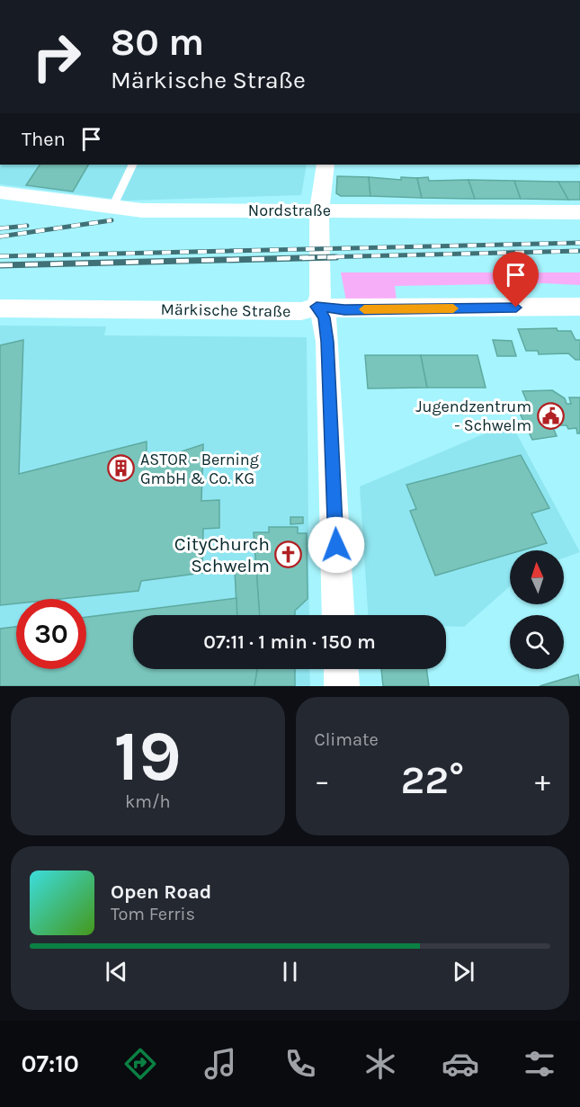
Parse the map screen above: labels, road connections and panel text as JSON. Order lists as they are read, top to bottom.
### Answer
{
  "streets": {
    "street": ["Nordstraße", "Märkische Straße"]
  },
  "places": {
    "public building": ["Jugendzentrum - Schwelm"],
    "building": ["ASTOR - Berning GmbH & Co. KG"],
    "church": ["CityChurch Schwelm"]
  },
  "north": "top",
  "page": {
    "turn": ["80 m", "Märkische Straße"],
    "then": "Then",
    "limit": "30",
    "trip": "07:11 · 1 min · 150 m",
    "tile": [
      ["19", "km/h"],
      "Climate"
    ],
    "heat": ["−", "22°", "+"],
    "song": ["Open Road", "Tom Ferris"],
    "tabs": "07:10"
  }
}
